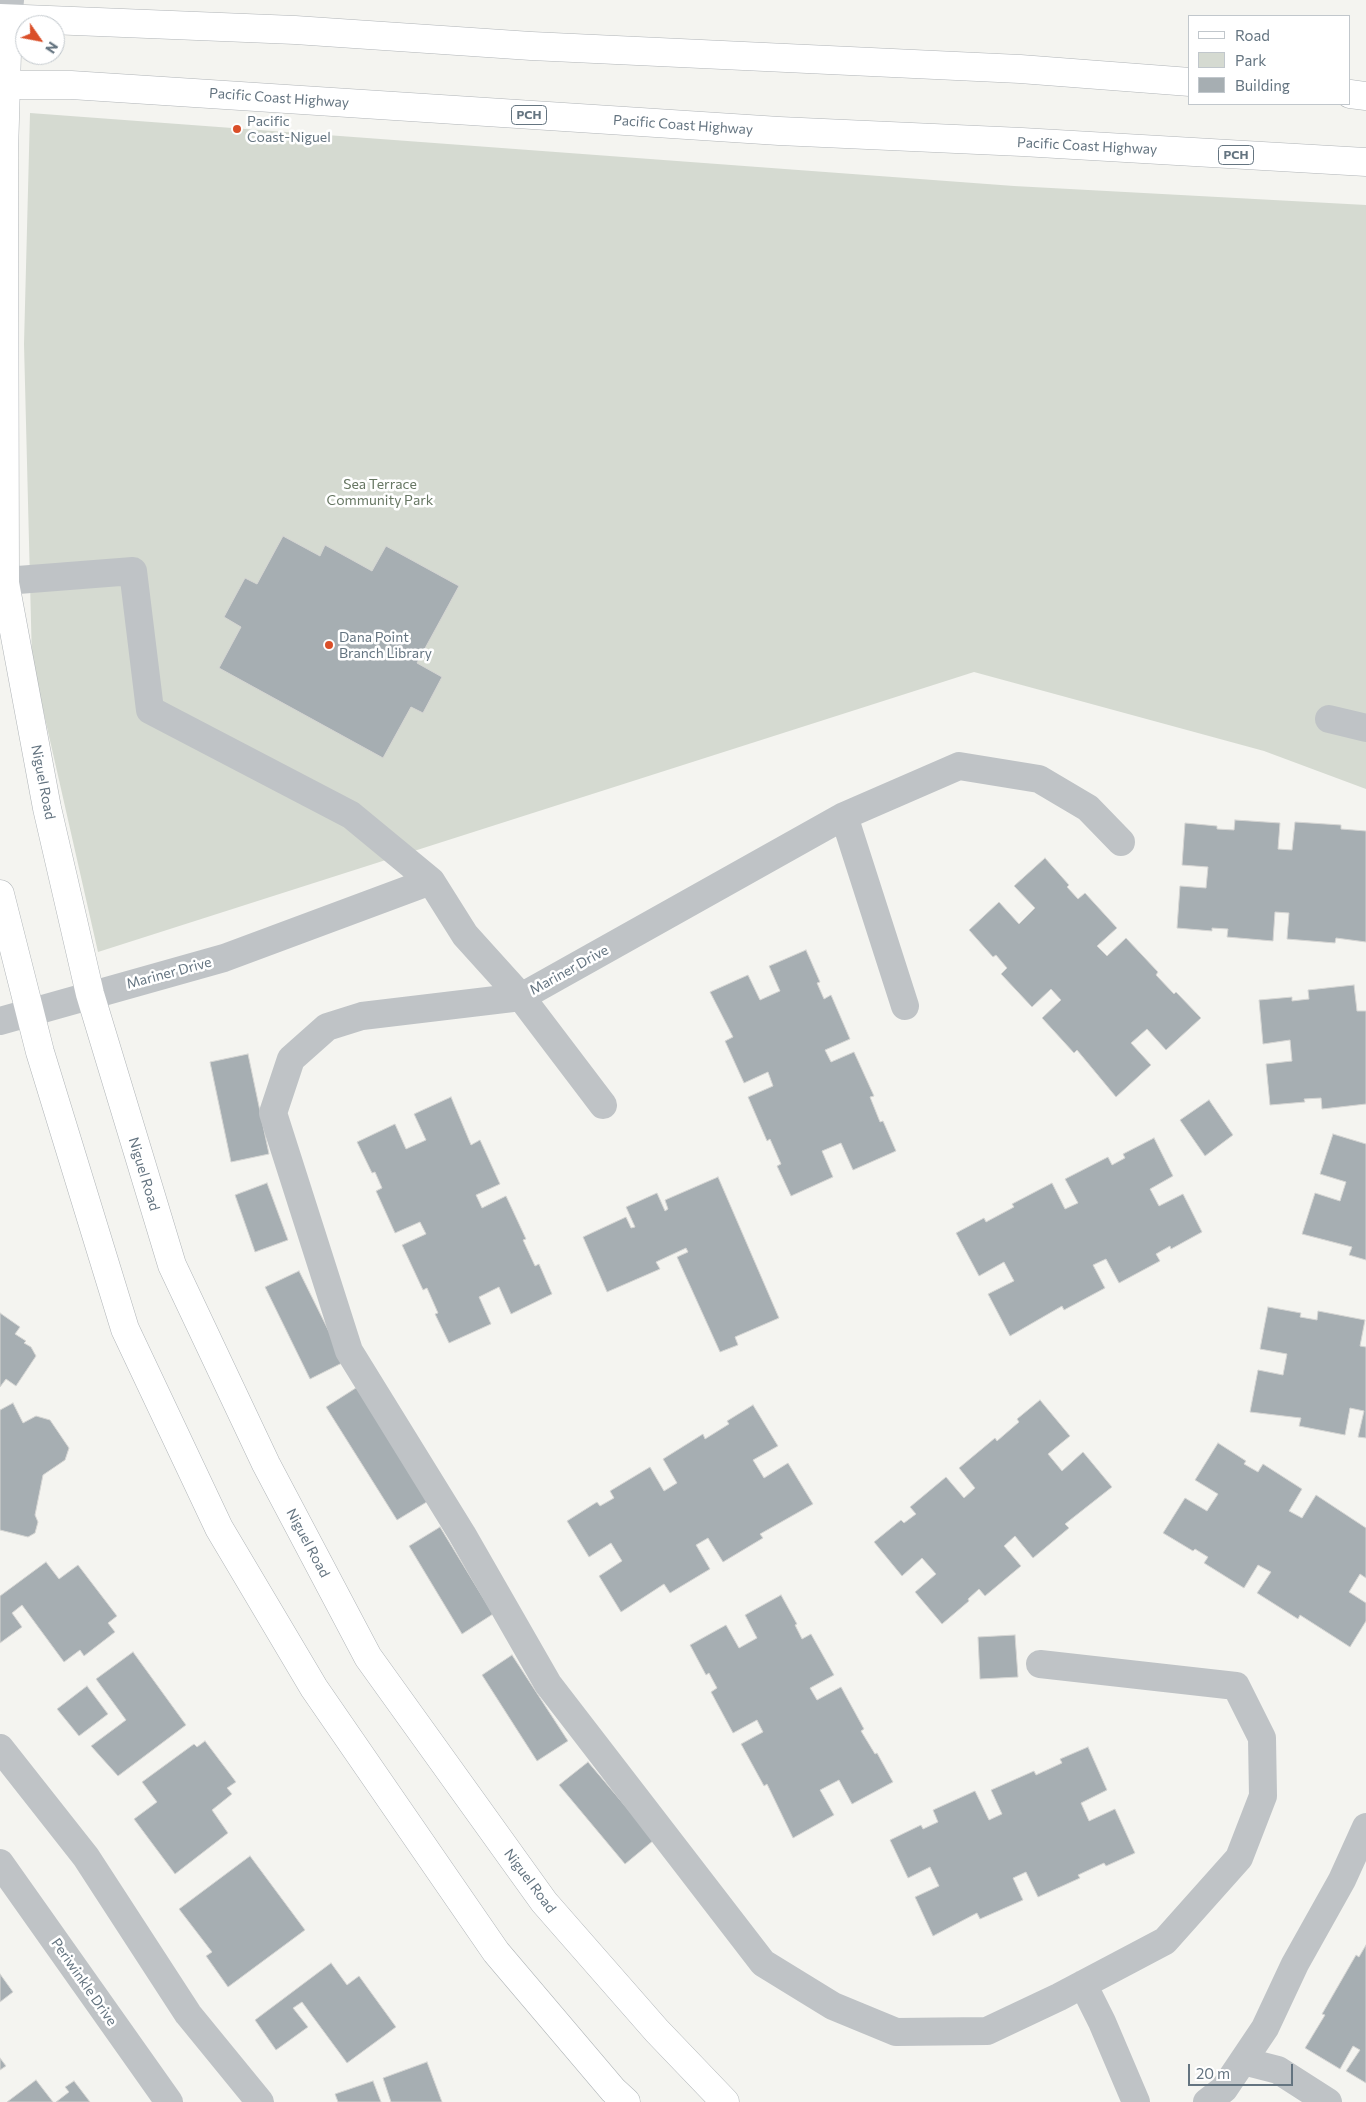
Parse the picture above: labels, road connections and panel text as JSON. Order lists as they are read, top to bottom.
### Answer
{
  "streets": {
    "main road": ["Pacific Coast Highway", "PCH", "Niguel Road"],
    "street": ["Mariner Drive", "Periwinkle Drive"]
  },
  "crossings": [
    ["Pacific Coast Highway", "Niguel Road"],
    ["Niguel Road", "Mariner Drive"]
  ],
  "parks": ["Sea Terrace Community Park"],
  "places": ["Pacific Coast-Niguel", "Dana Point Branch Library"],
  "legend": ["Road", "Park", "Building"],
  "scale_bar": "20 m",
  "north": "bottom right"
}
